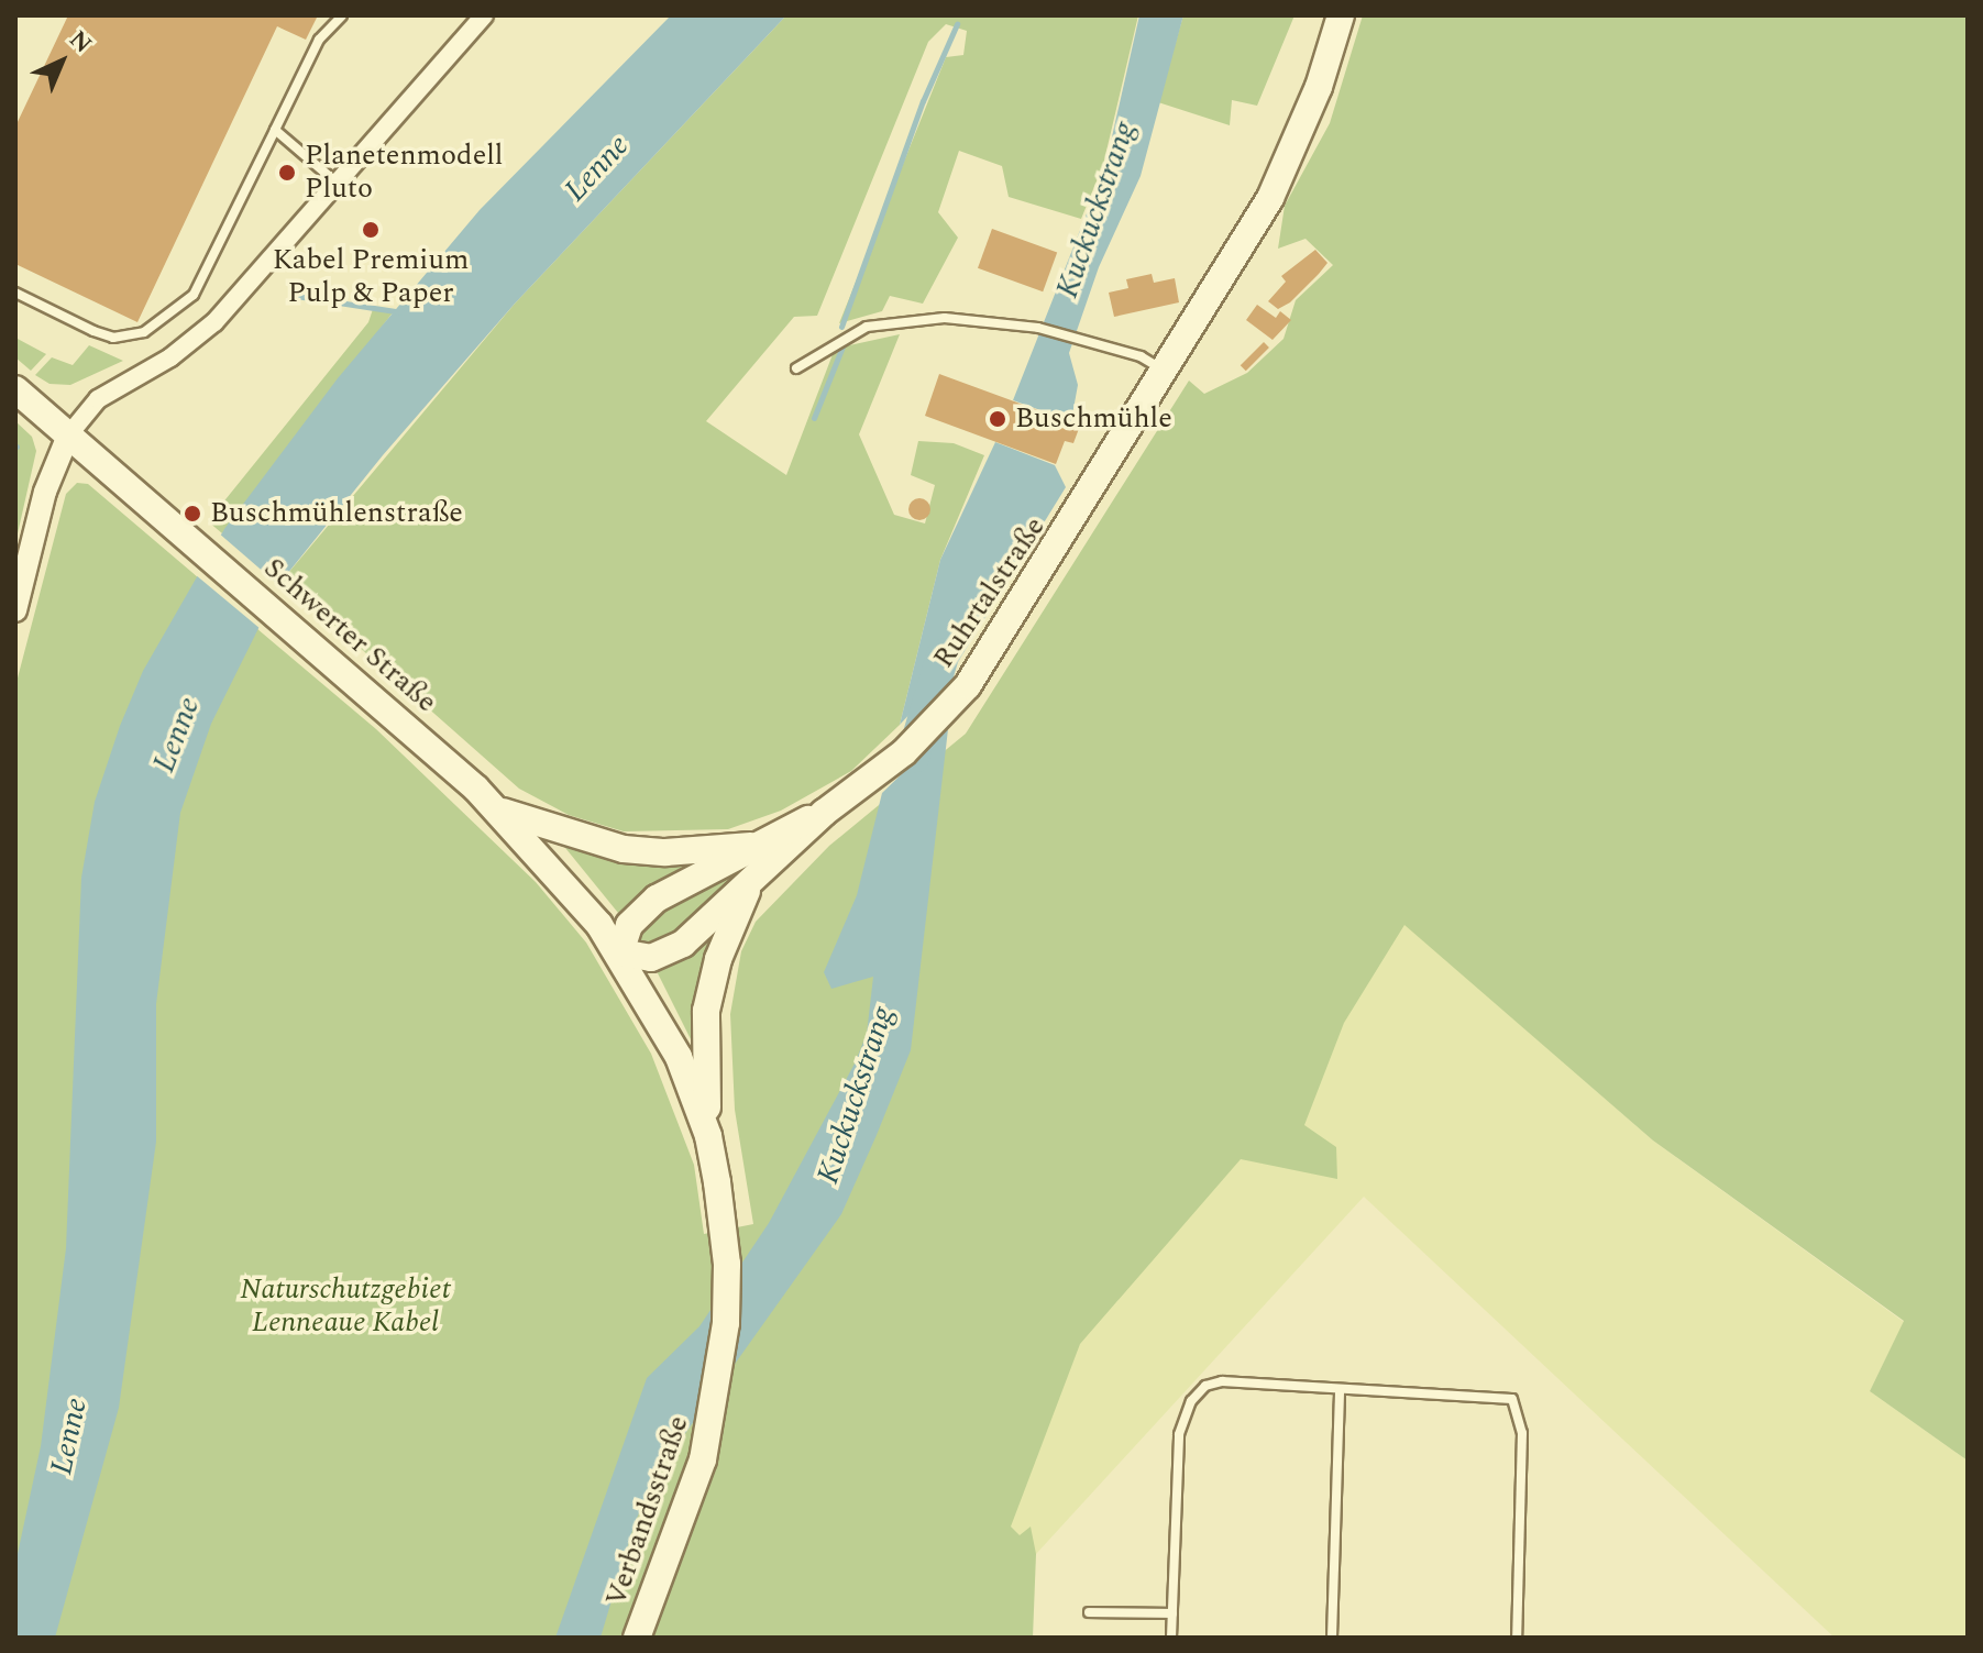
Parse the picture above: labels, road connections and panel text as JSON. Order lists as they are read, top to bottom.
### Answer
{
  "streets": {
    "main road": ["Ruhrtalstraße", "Schwerter Straße", "Verbandsstraße"]
  },
  "crossings": [
    ["Ruhrtalstraße", "Schwerter Straße"],
    ["Ruhrtalstraße", "Verbandsstraße"],
    ["Schwerter Straße", "Verbandsstraße"]
  ],
  "water": ["Lenne", "Kuckuckstrang"],
  "parks": ["Naturschutzgebiet Lenneaue Kabel"],
  "places": [
    "Planetenmodell Pluto",
    "Kabel Premium Pulp & Paper",
    "Buschmühle",
    "Buschmühlenstraße"
  ],
  "north": "top right"
}
